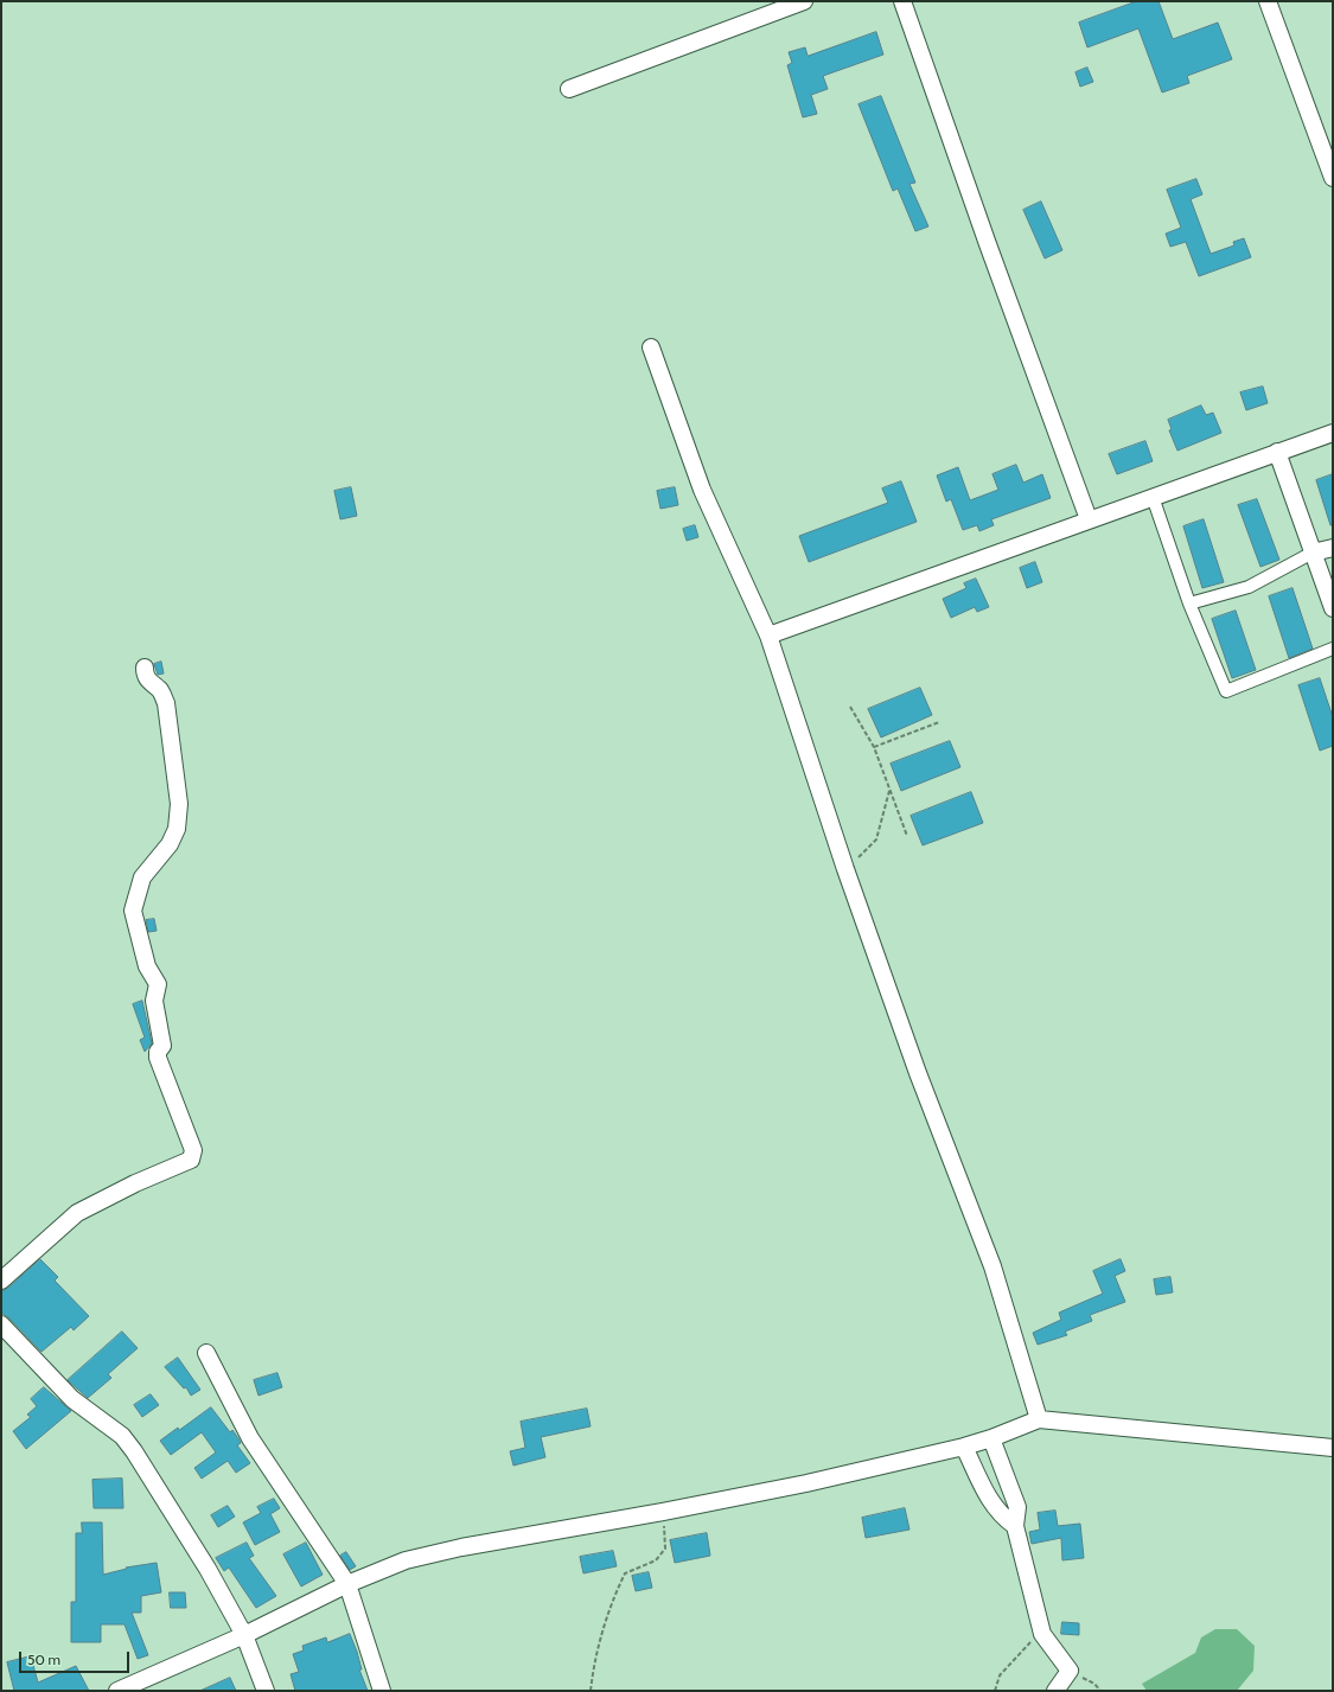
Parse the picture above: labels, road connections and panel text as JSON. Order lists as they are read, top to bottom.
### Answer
{
  "scale_bar": "50 m"
}
